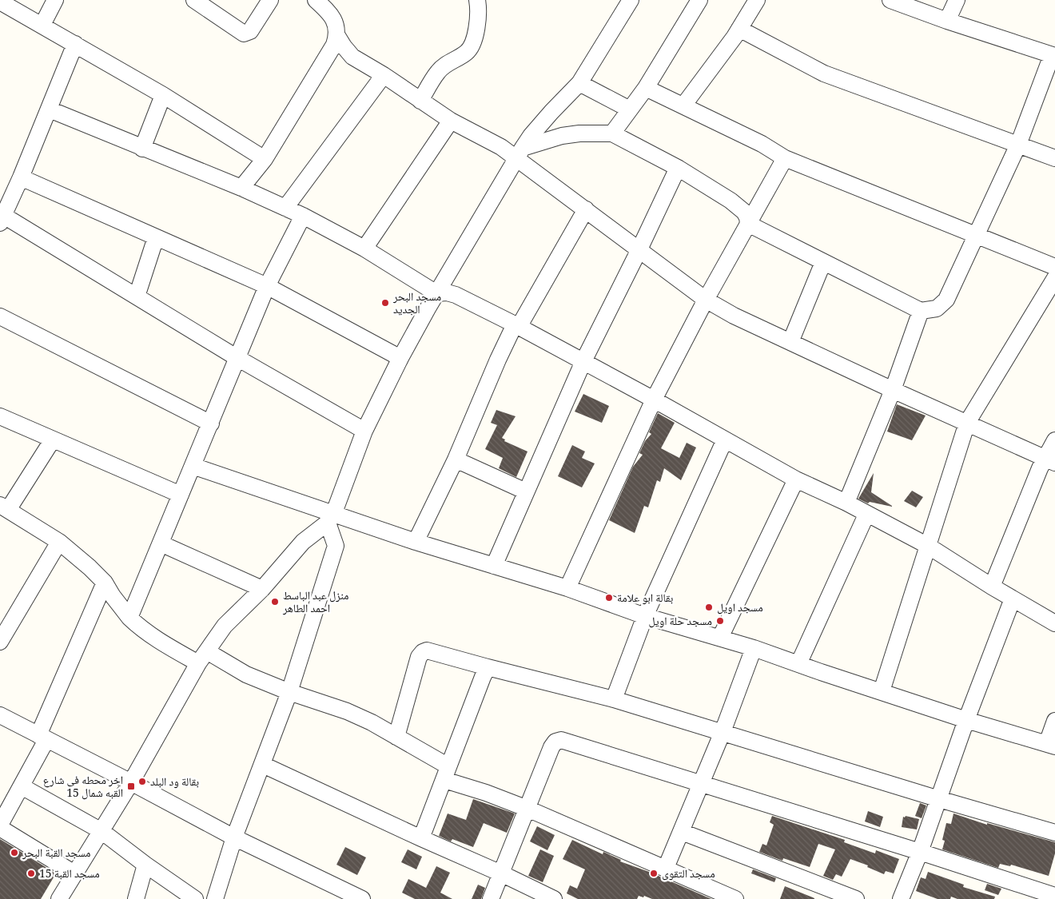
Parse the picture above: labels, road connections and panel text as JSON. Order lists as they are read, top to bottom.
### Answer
{
  "places": {
    "other": [
      "مسجد البحر الجديد",
      "بقالة ابو علامة",
      "منزل عبد الباسط احمد الطاهر",
      "مسجد اويل",
      "مسجد حلة اويل",
      "بقالة ود البلد",
      "مسجد القبة البحر",
      "مسجد القبة 15",
      "مسجد التقوى"
    ],
    "transit": ["اخر محطه في شارع 15 القبه شمال"]
  }
}
